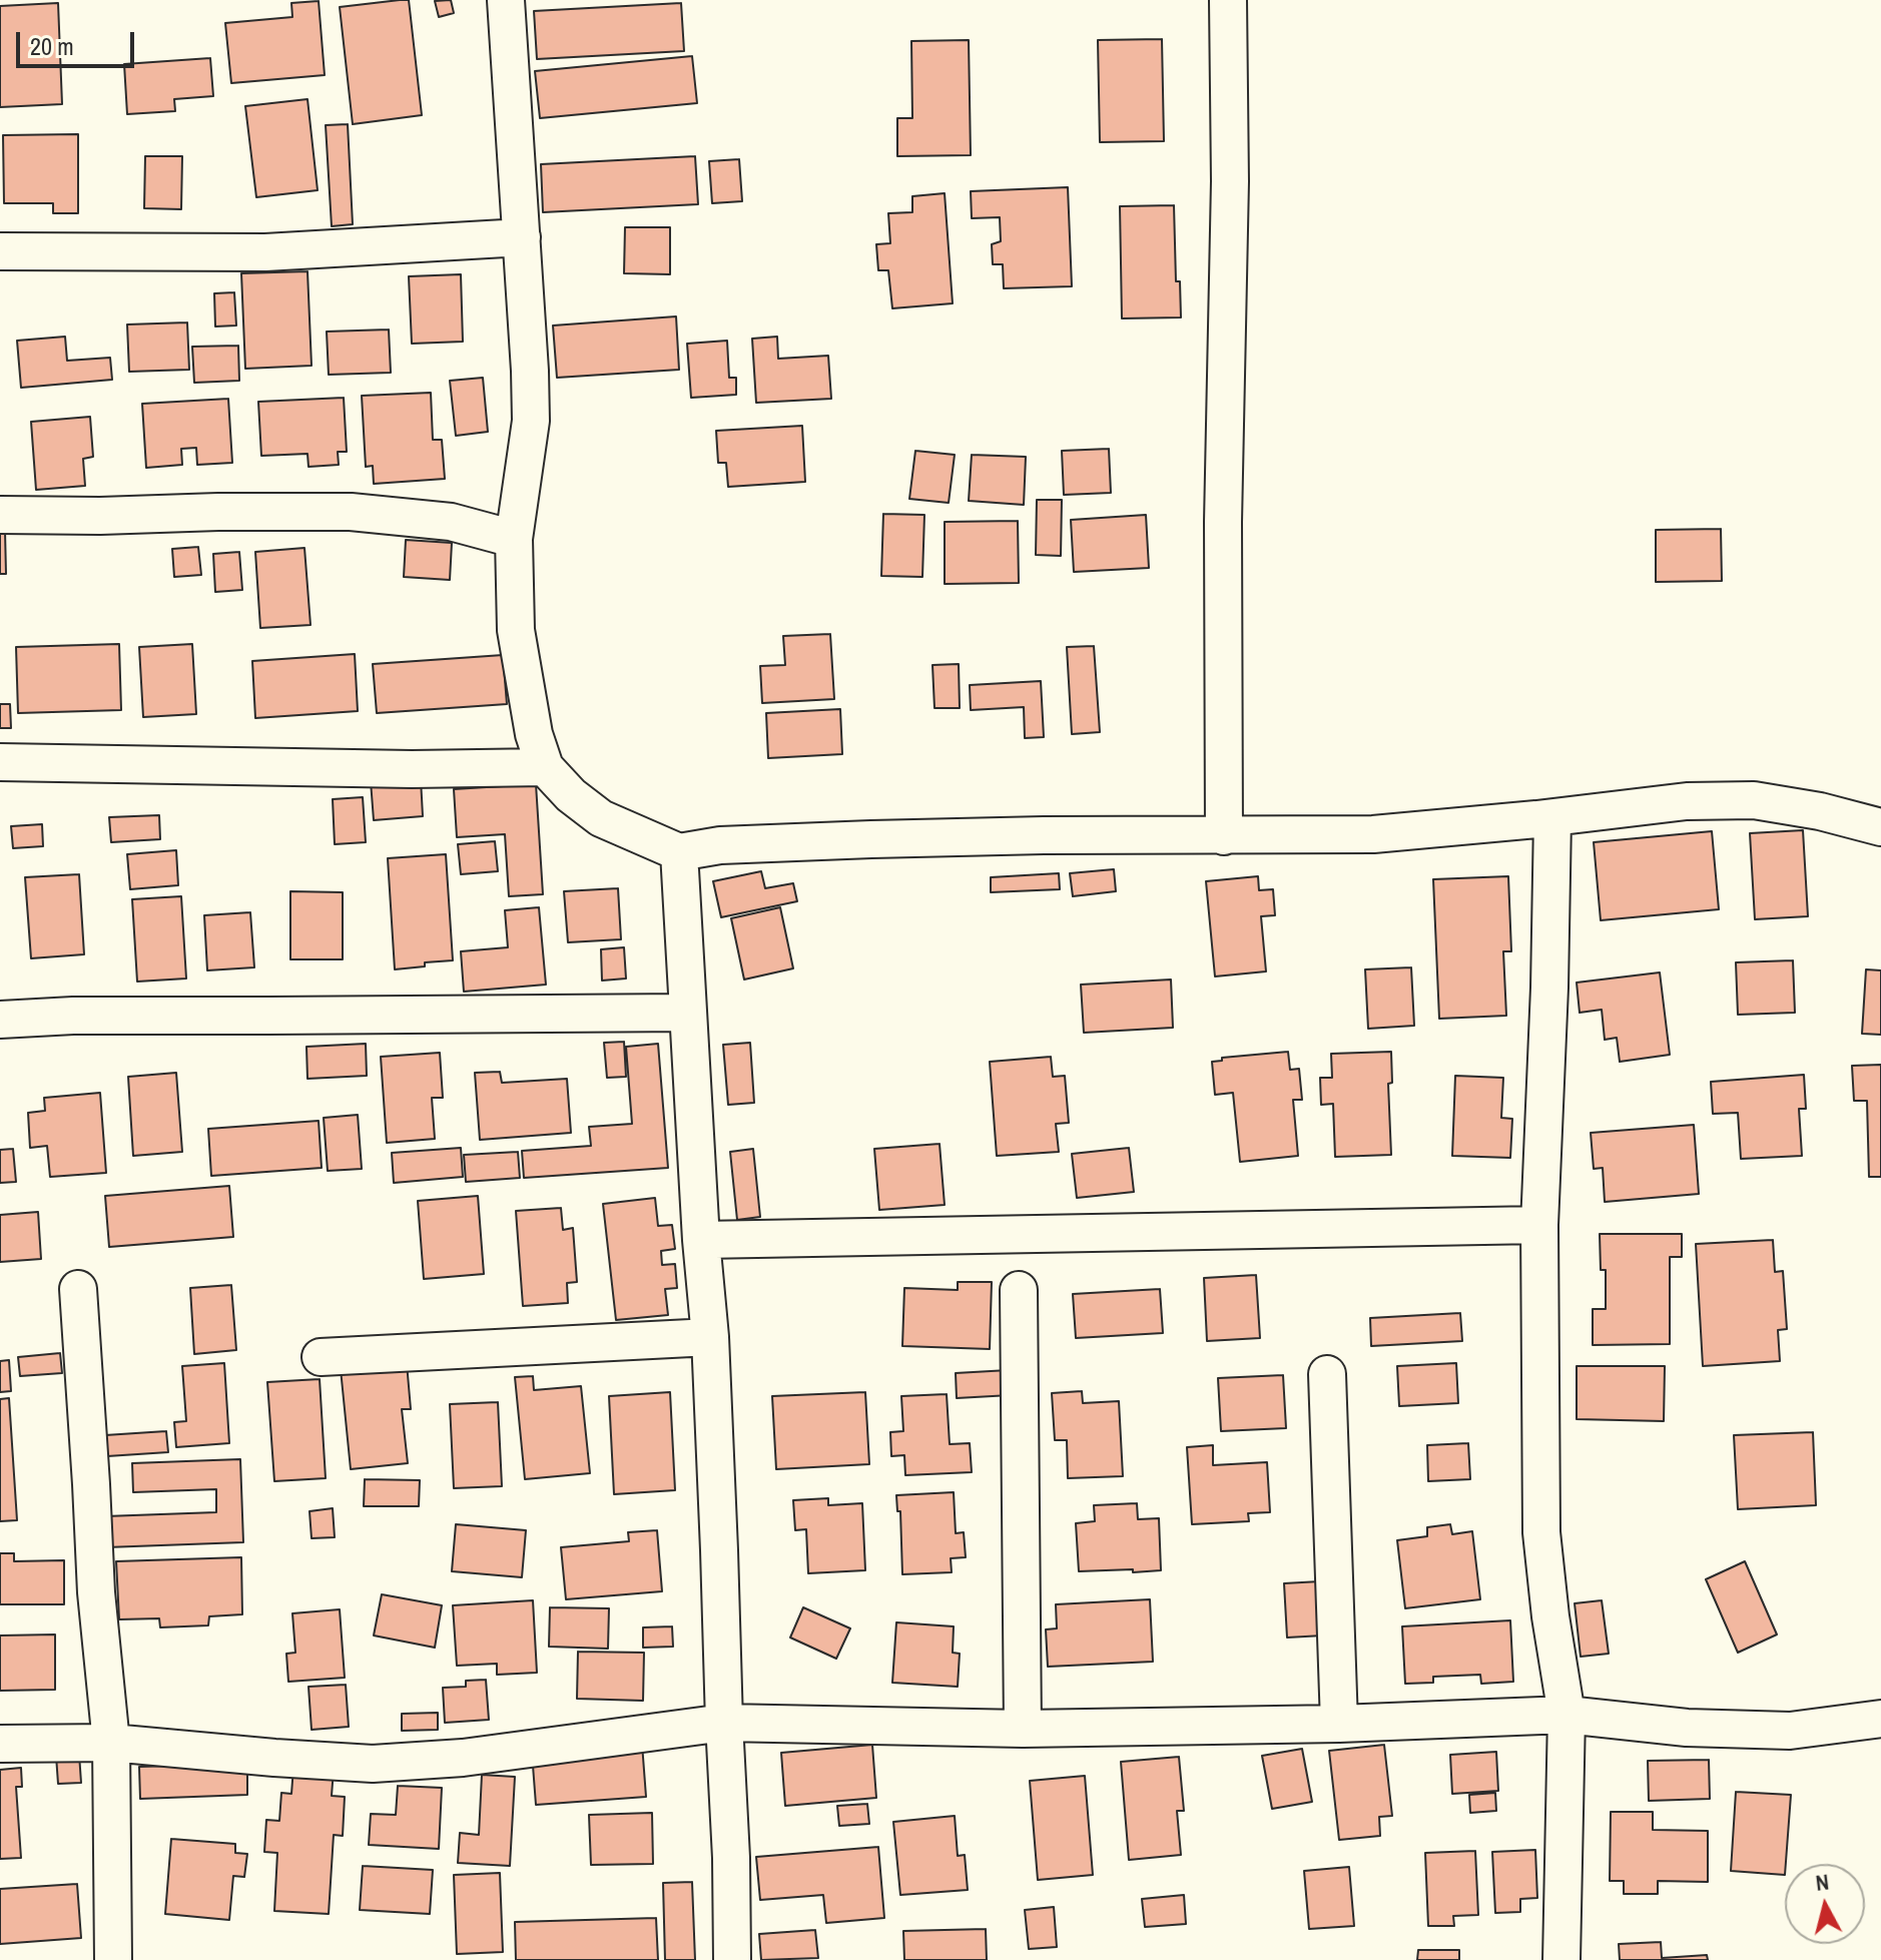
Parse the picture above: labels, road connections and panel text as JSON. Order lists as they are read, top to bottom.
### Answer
{
  "scale_bar": "20 m",
  "north": "top"
}
